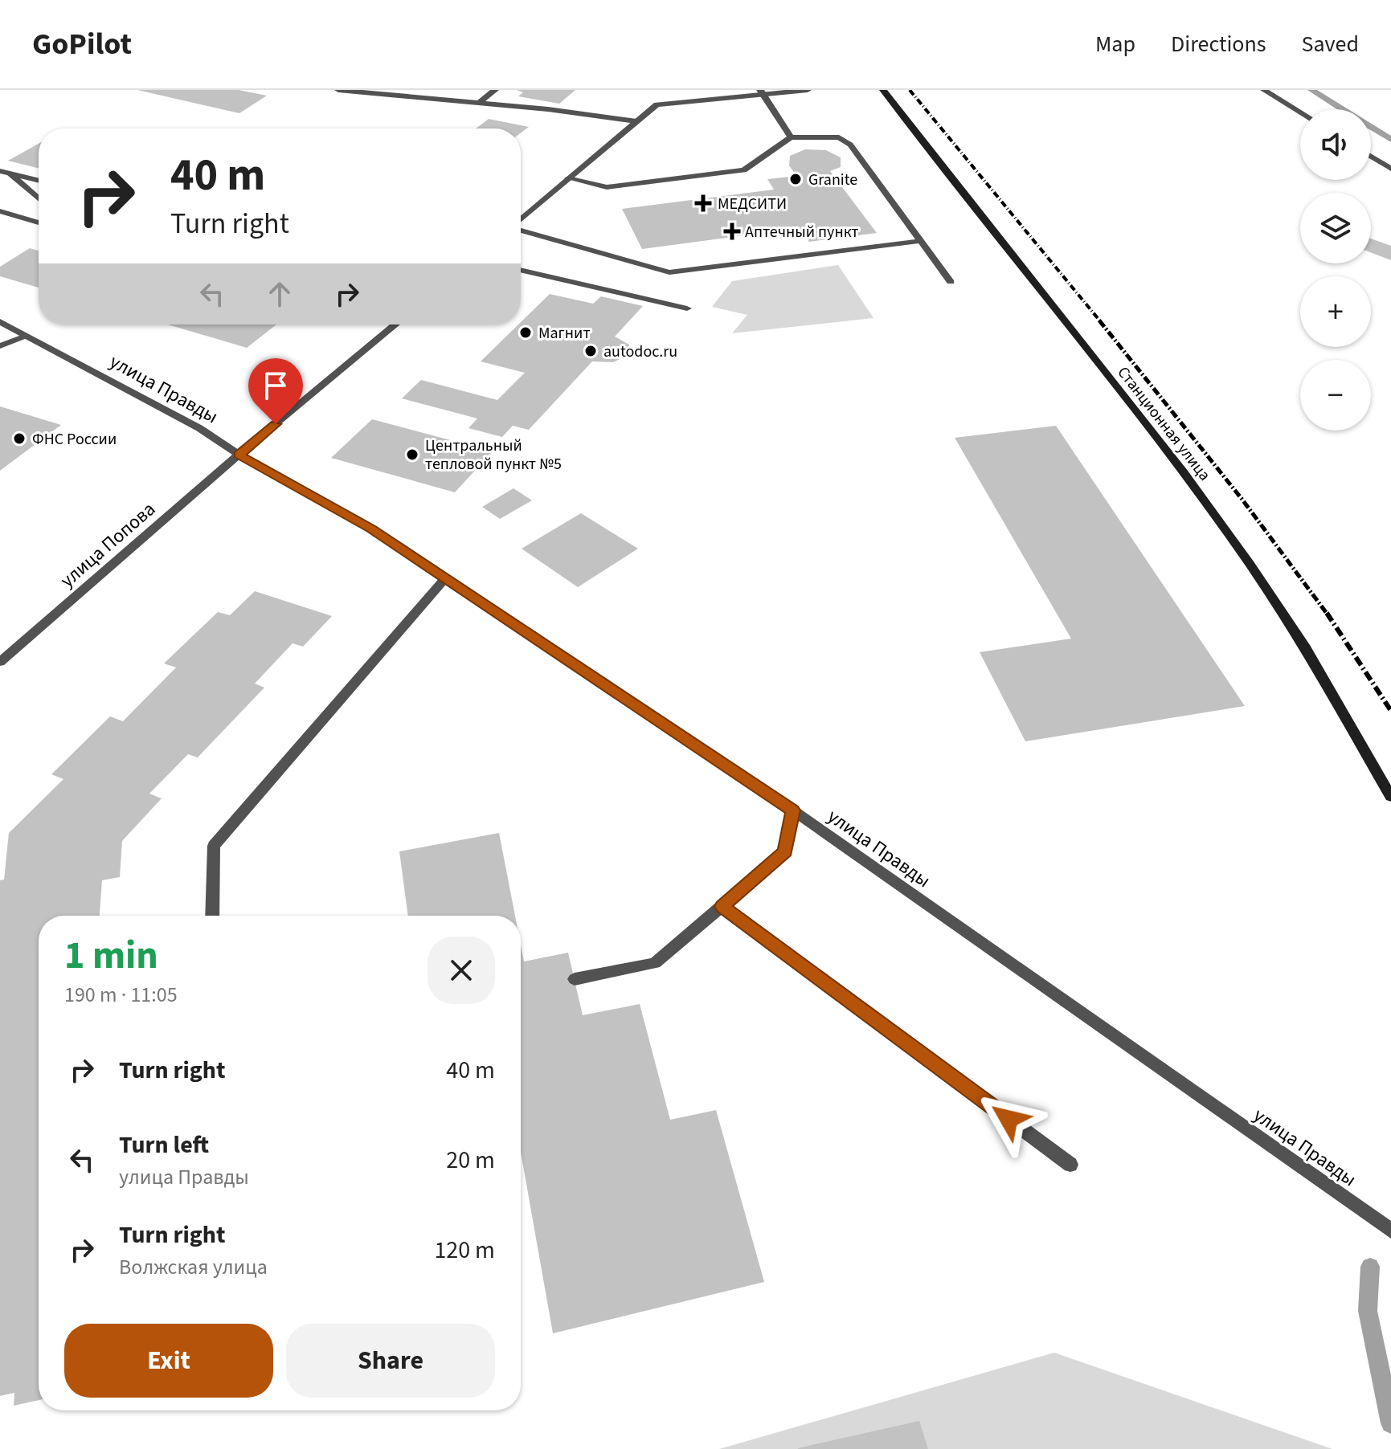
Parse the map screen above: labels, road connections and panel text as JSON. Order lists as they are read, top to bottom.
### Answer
{
  "streets": {
    "main road": ["Станционная улица"],
    "street": ["улица Правды", "улица Попова"]
  },
  "crossings": [
    ["улица Правды", "улица Попова"]
  ],
  "places": {
    "other": [
      "Granite",
      "Магнит",
      "autodoc.ru",
      "ФНС России",
      "Центральный тепловой пункт №5"
    ],
    "health": ["МЕДСИТИ", "Аптечный пункт"]
  },
  "page": {
    "header": "GoPilot",
    "nav": ["Map", "Directions", "Saved"],
    "map_buttons": ["+", "−"],
    "turn": ["40 m", "Turn right"],
    "heading": ["1 min", "190 m · 11:05"],
    "list": [
      {
        "name": "Turn right",
        "value": "40 m"
      },
      {
        "name": "Turn left",
        "note": "улица Правды",
        "value": "20 m"
      },
      {
        "name": "Turn right",
        "note": "Волжская улица",
        "value": "120 m"
      }
    ],
    "buttons": ["Exit", "Share"]
  }
}
